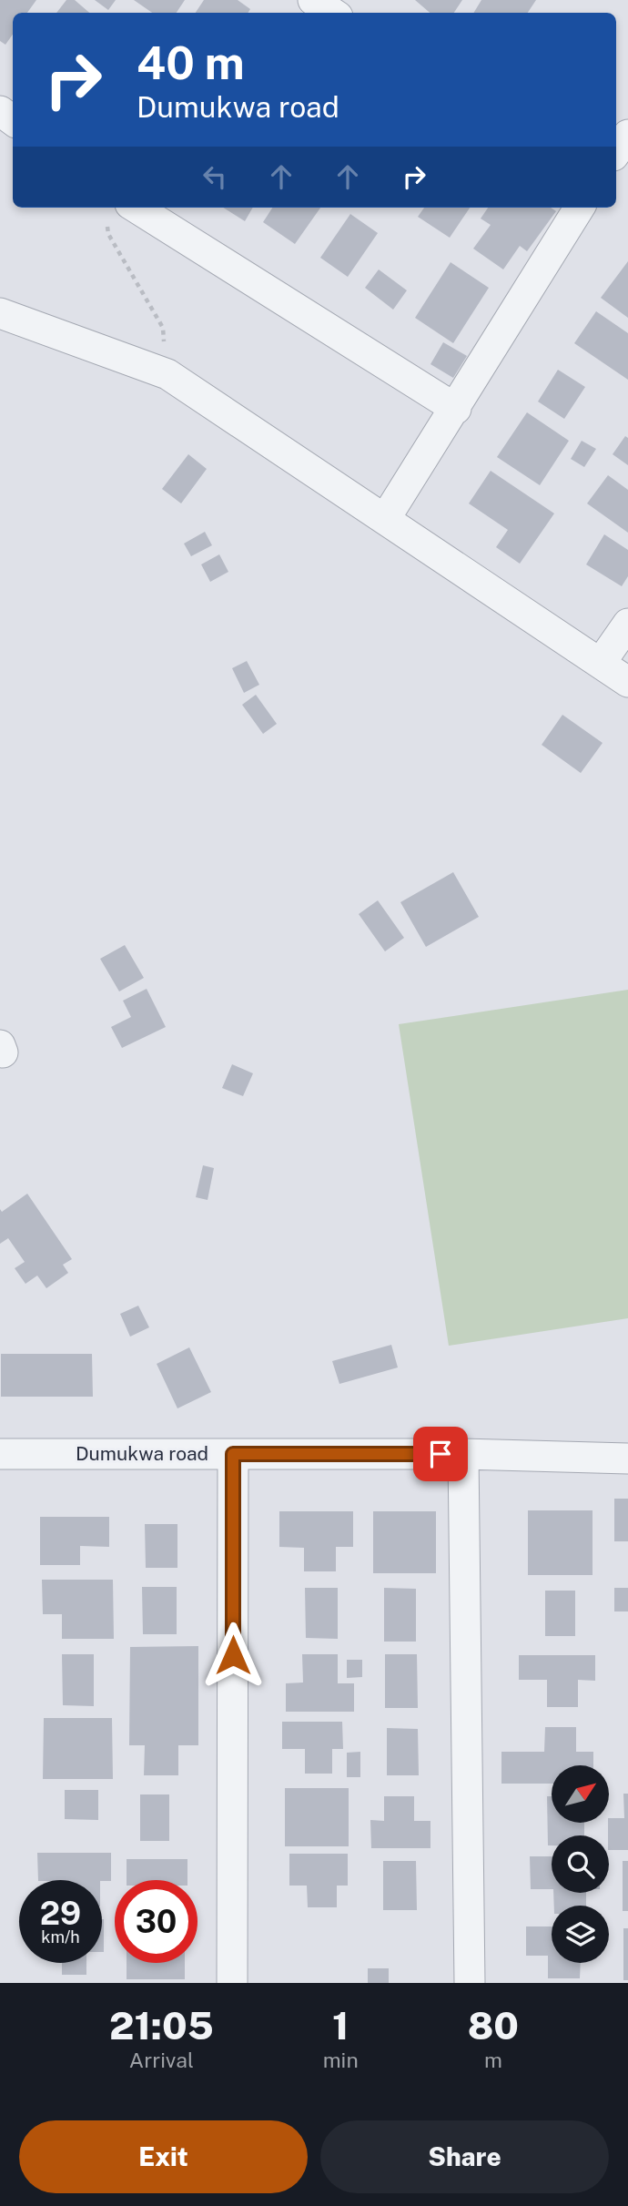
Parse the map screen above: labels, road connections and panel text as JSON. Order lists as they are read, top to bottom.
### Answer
{
  "streets": {
    "street": ["Dumukwa road"]
  },
  "north": "top right",
  "page": {
    "turn": ["40 m", "Dumukwa road"],
    "speed": "29 km/h",
    "limit": "30",
    "eta": [
      "21:05",
      "Arrival",
      "1",
      "min",
      "80",
      "m"
    ],
    "buttons": ["Exit", "Share"]
  }
}
